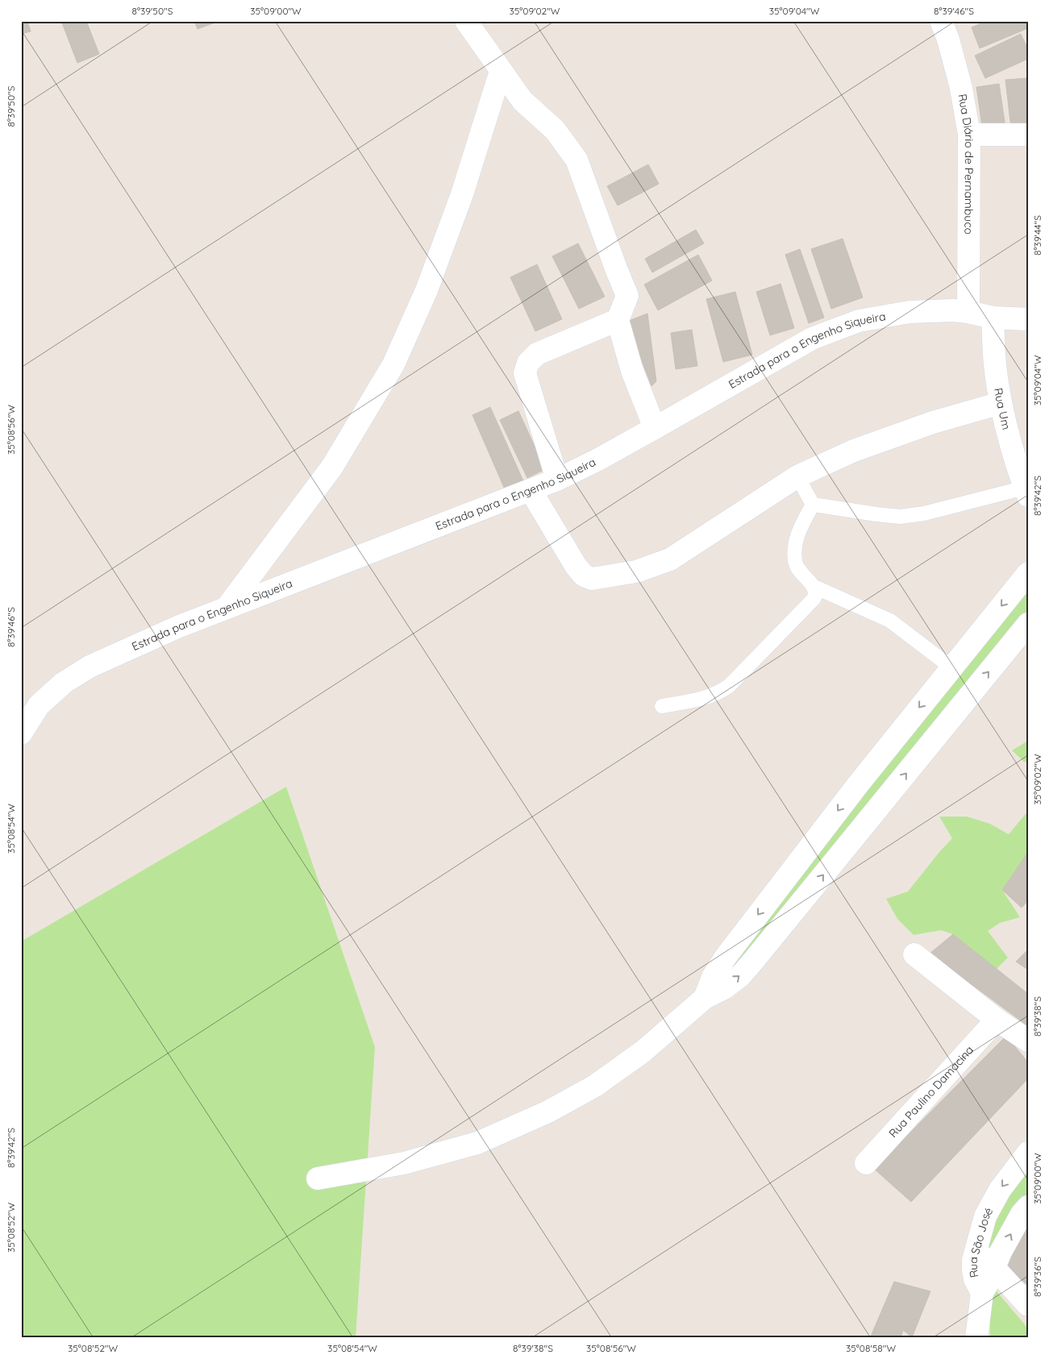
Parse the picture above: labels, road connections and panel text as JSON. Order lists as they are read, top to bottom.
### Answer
{
  "streets": {
    "street": [
      "Rua Diário de Pernambuco",
      "Estrada para o Engenho Siqueira",
      "Rua Um",
      "Rua Paulino Damacina",
      "Rua São José"
    ]
  },
  "crossings": [
    ["Rua Diário de Pernambuco", "Estrada para o Engenho Siqueira"],
    ["Estrada para o Engenho Siqueira", "Rua Um"]
  ],
  "coordinates": [
    "8°39'50\"S",
    "35°09'00\"W",
    "35°09'02\"W",
    "35°09'04\"W",
    "8°39'46\"S",
    "8°39'44\"S",
    "35°08'56\"W",
    "8°39'42\"S",
    "35°08'54\"W",
    "8°39'38\"S",
    "35°08'52\"W",
    "8°39'36\"S",
    "35°08'58\"W"
  ]
}
